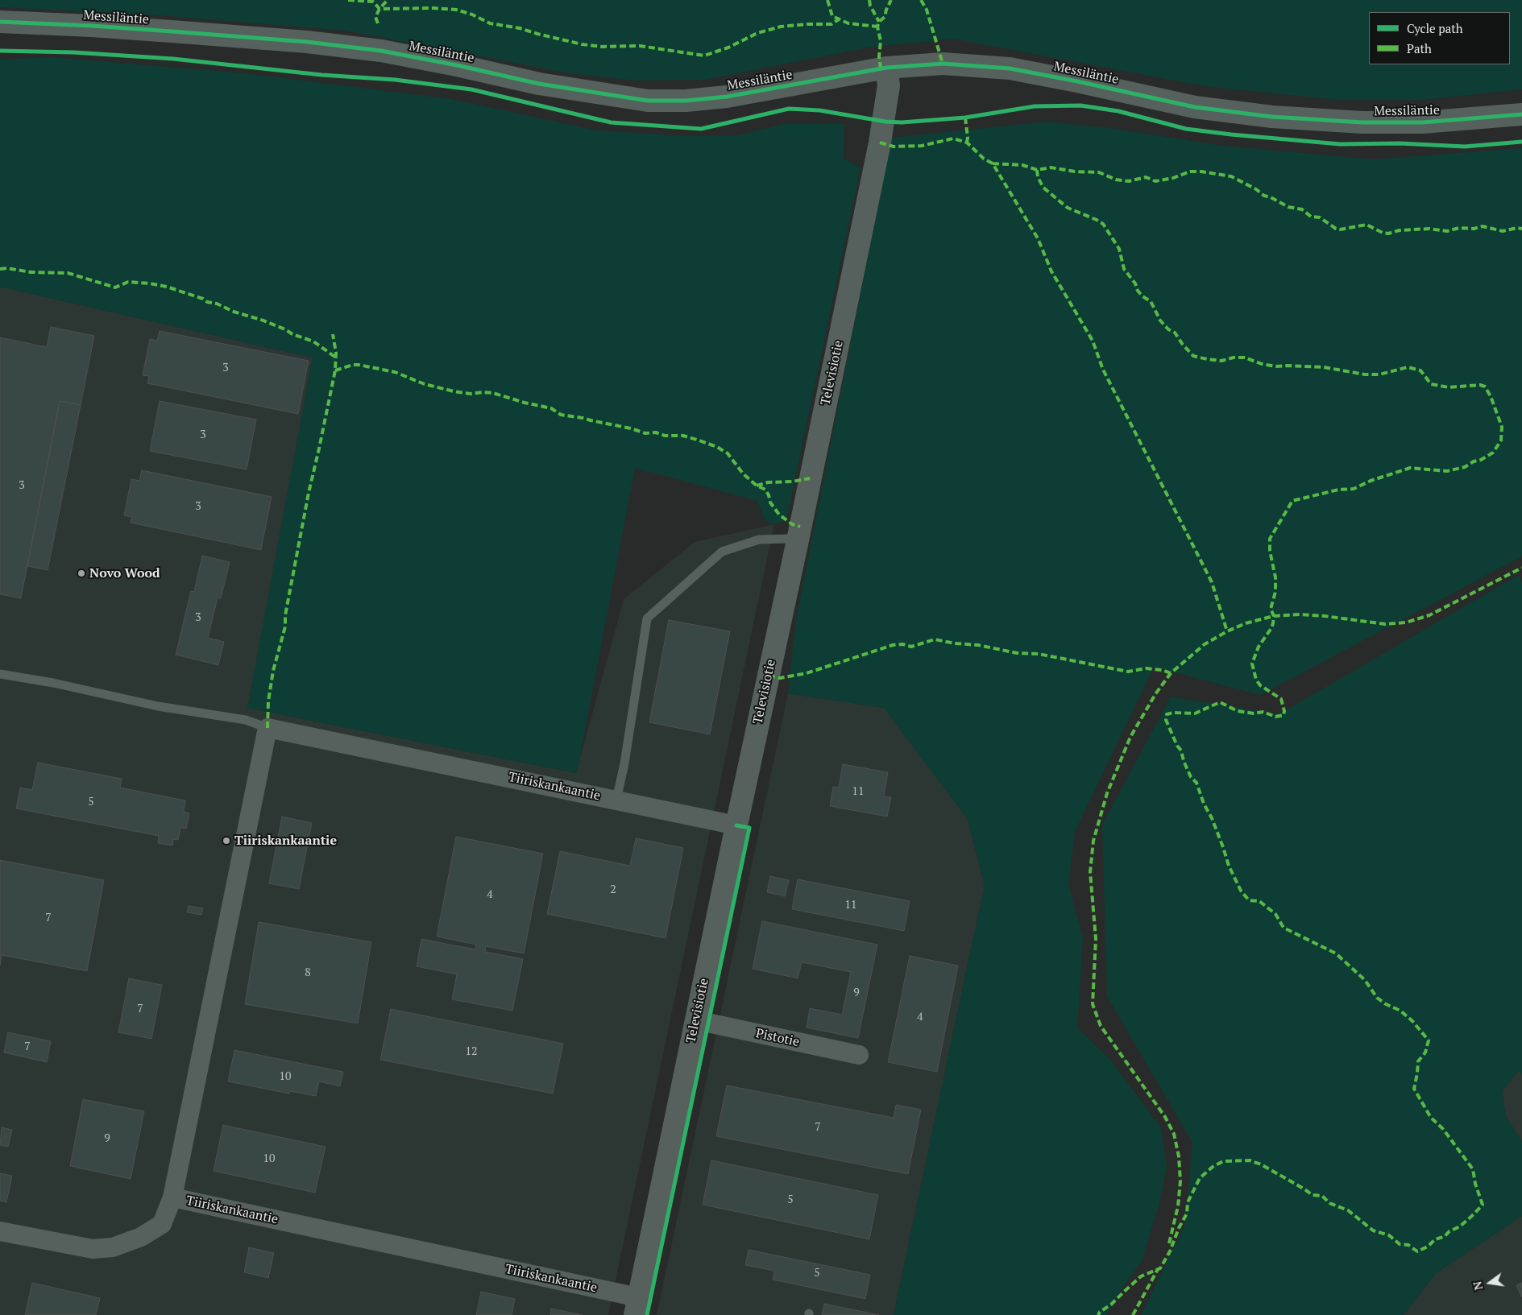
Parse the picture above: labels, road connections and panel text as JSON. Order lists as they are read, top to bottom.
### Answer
{
  "streets": {
    "street": [
      "Messiläntie",
      "Televisiotie",
      "Tiiriskankaantie",
      "Pistotie"
    ]
  },
  "crossings": [
    ["Messiläntie", "Televisiotie"],
    ["Televisiotie", "Tiiriskankaantie"],
    ["Televisiotie", "Pistotie"]
  ],
  "places": ["Novo Wood", "Tiiriskankaantie"],
  "house_numbers": [
    "3",
    "3",
    "3",
    "3",
    "3",
    "11",
    "5",
    "2",
    "4",
    "11",
    "7",
    "8",
    "9",
    "7",
    "4",
    "7",
    "12",
    "10",
    "7",
    "9",
    "10",
    "5",
    "5"
  ],
  "legend": ["Cycle path", "Path"],
  "north": "left"
}
